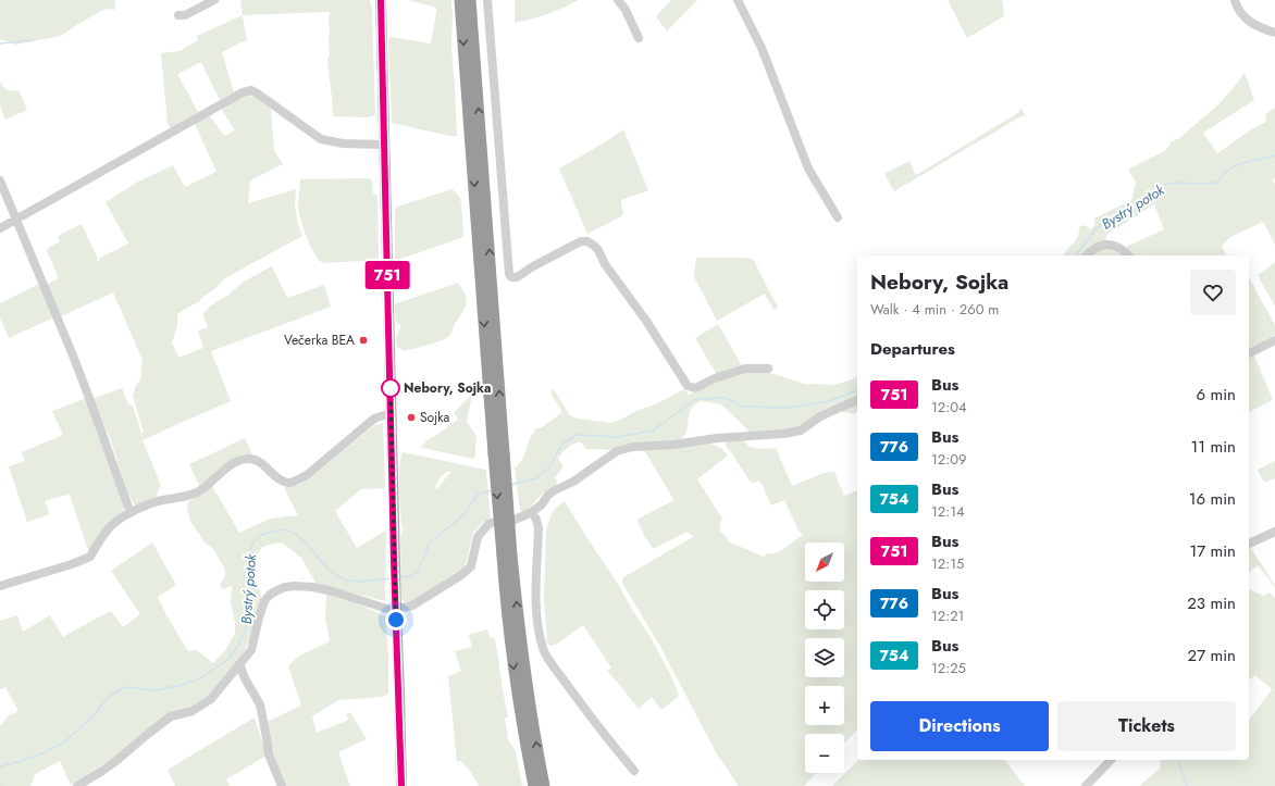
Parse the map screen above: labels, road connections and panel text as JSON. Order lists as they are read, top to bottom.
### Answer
{
  "water": ["Bystrý potok"],
  "places": ["Večerka BEA", "Nebory, Sojka", "Sojka"],
  "lines": ["bus line 751"],
  "north": "bottom left",
  "page": {
    "on_map": "751",
    "heading": [
      ["Nebory, Sojka", "Walk · 4 min · 260 m"],
      "Departures"
    ],
    "list": [
      {
        "mark": "751",
        "name": "Bus",
        "note": "12:04",
        "value": "6 min"
      },
      {
        "mark": "776",
        "name": "Bus",
        "note": "12:09",
        "value": "11 min"
      },
      {
        "mark": "754",
        "name": "Bus",
        "note": "12:14",
        "value": "16 min"
      },
      {
        "mark": "751",
        "name": "Bus",
        "note": "12:15",
        "value": "17 min"
      },
      {
        "mark": "776",
        "name": "Bus",
        "note": "12:21",
        "value": "23 min"
      },
      {
        "mark": "754",
        "name": "Bus",
        "note": "12:25",
        "value": "27 min"
      }
    ],
    "map_buttons": ["+", "−"],
    "buttons": ["Directions", "Tickets"]
  }
}
